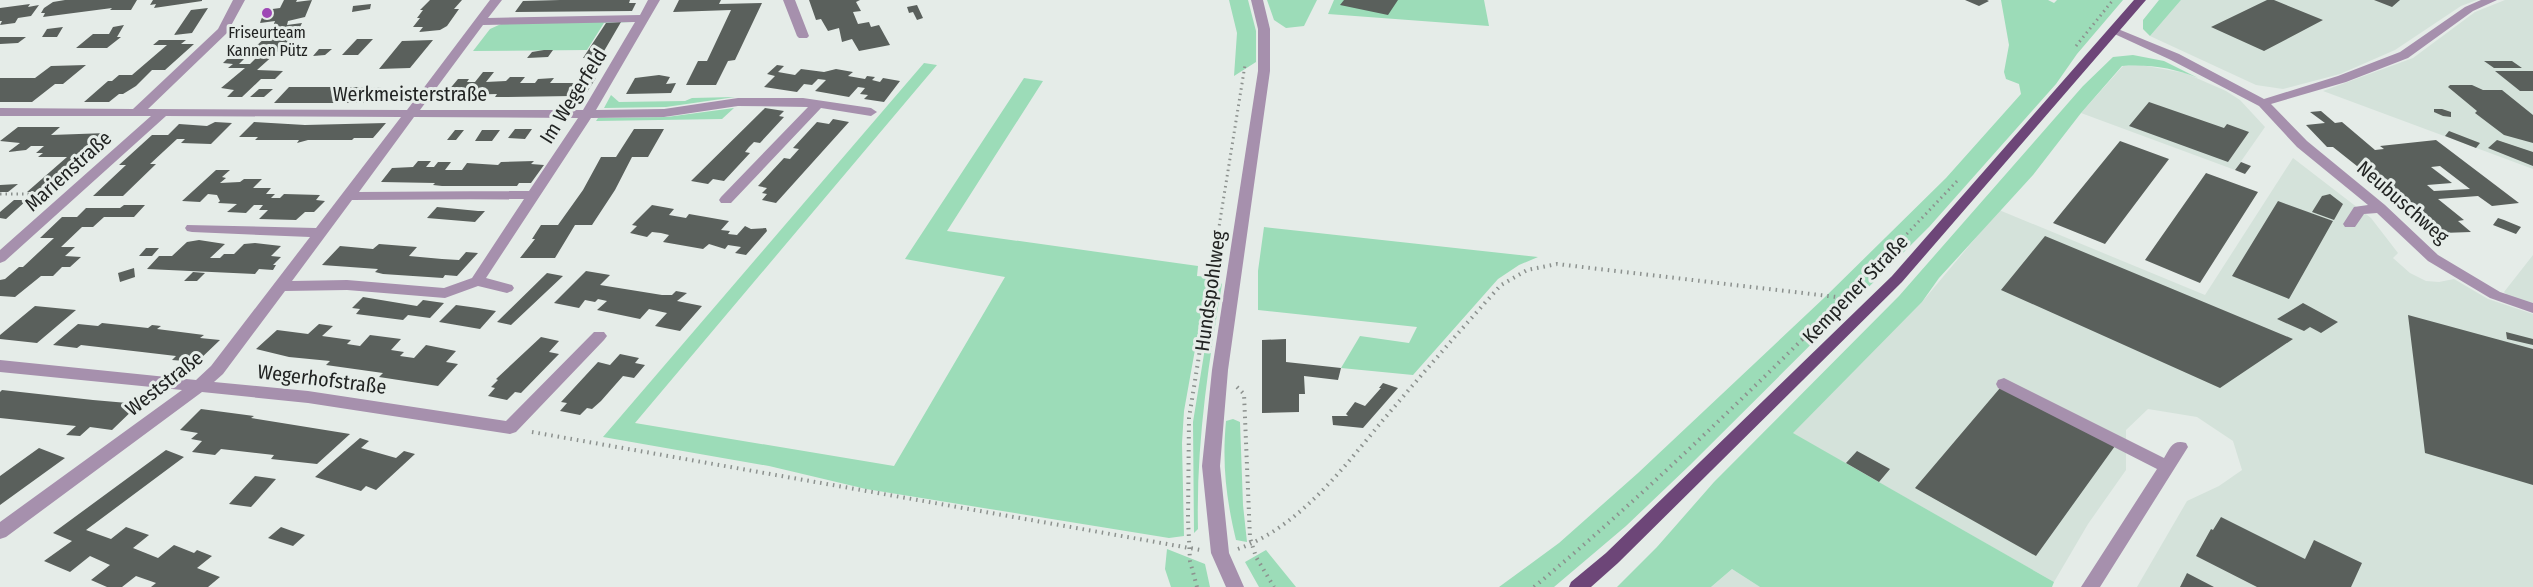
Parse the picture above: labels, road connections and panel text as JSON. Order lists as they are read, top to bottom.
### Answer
{
  "streets": {
    "main road": ["Kempener Straße"],
    "street": [
      "Werkmeisterstraße",
      "Im Wegerfeld",
      "Marienstraße",
      "Neubuschweg",
      "Hundspohlweg",
      "Wegerhofstraße",
      "Weststraße"
    ]
  },
  "crossings": [
    ["Werkmeisterstraße", "Im Wegerfeld"],
    ["Werkmeisterstraße", "Marienstraße"],
    ["Werkmeisterstraße", "Weststraße"],
    ["Im Wegerfeld", "Weststraße"],
    ["Neubuschweg", "Kempener Straße"],
    ["Wegerhofstraße", "Weststraße"]
  ],
  "places": ["Friseurteam Kannen Pütz"]
}
